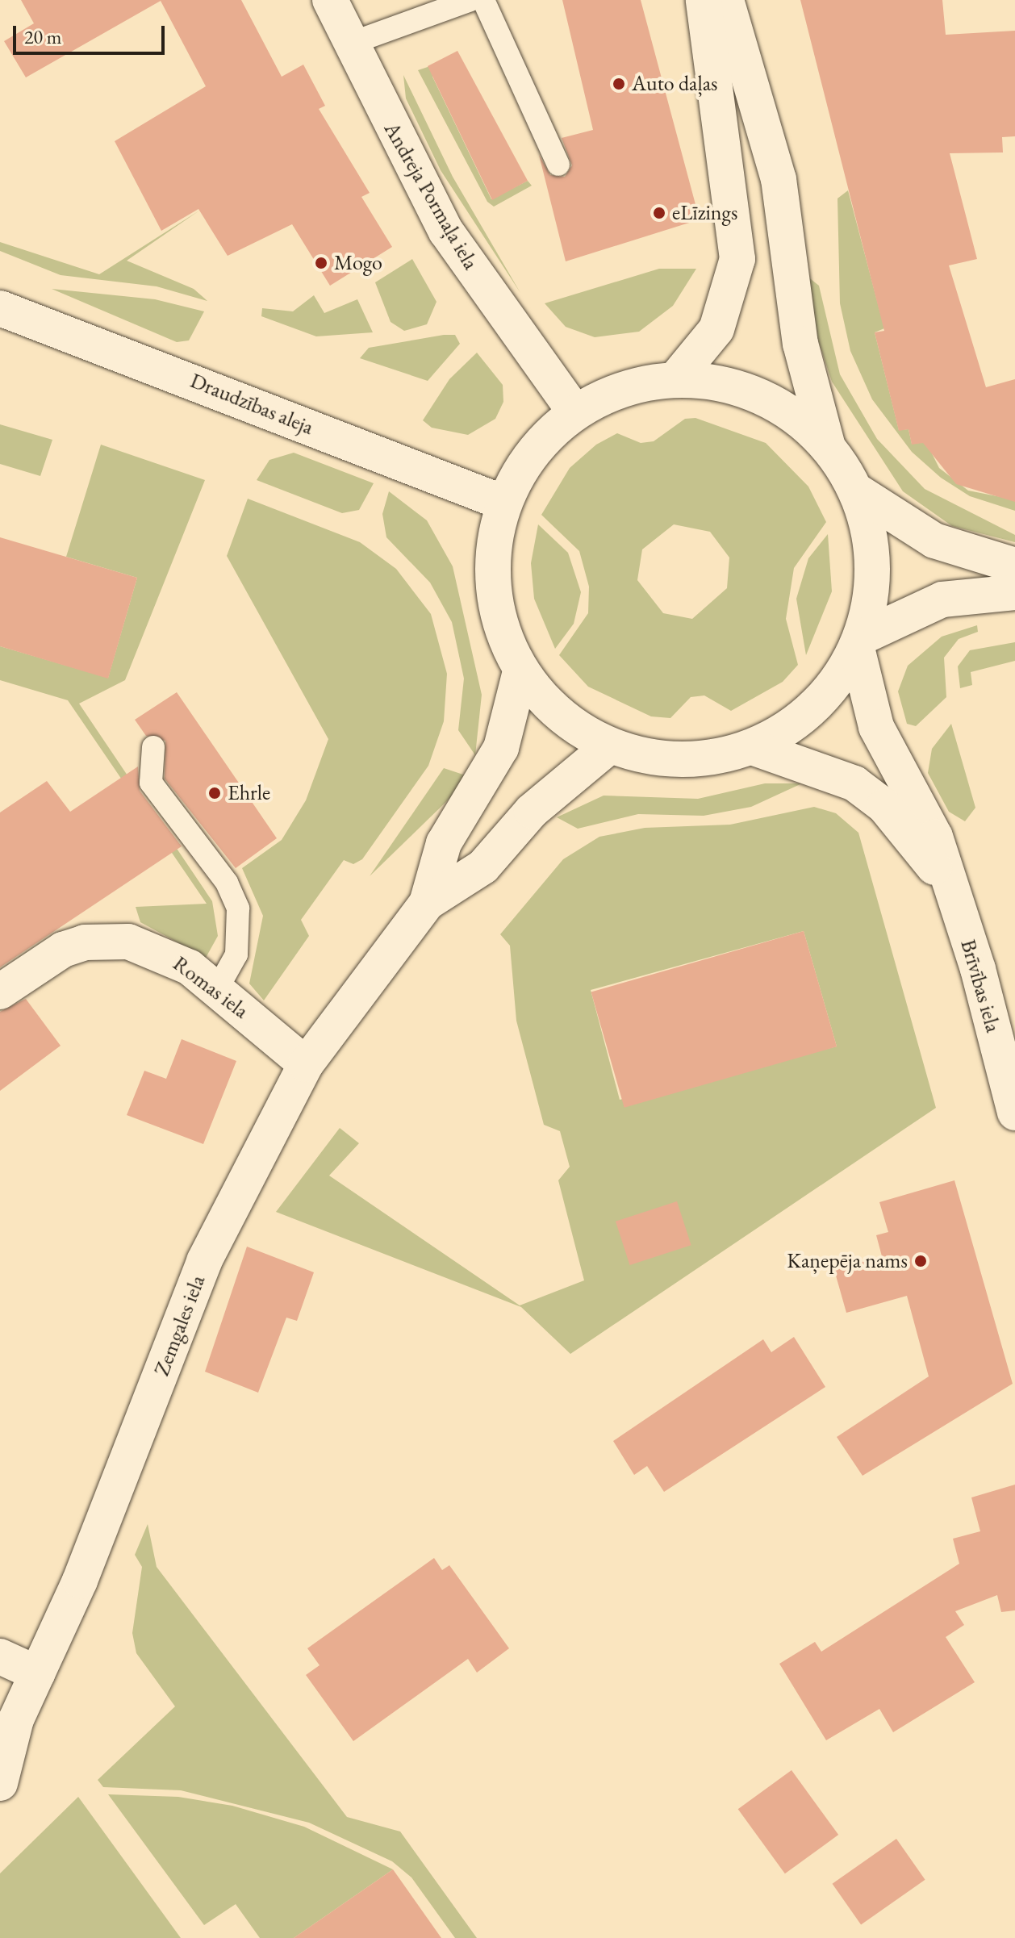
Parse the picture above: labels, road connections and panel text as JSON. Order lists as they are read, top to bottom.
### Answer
{
  "streets": {
    "main road": [
      "Andreja Pormaļa iela",
      "Draudzības aleja",
      "Brīvības iela",
      "Romas iela",
      "Zemgales iela"
    ]
  },
  "crossings": [
    ["Romas iela", "Zemgales iela"]
  ],
  "places": [
    "Auto daļas",
    "eLīzings",
    "Mogo",
    "Ehrle",
    "Kaņepēja nams"
  ],
  "scale_bar": "20 m"
}
